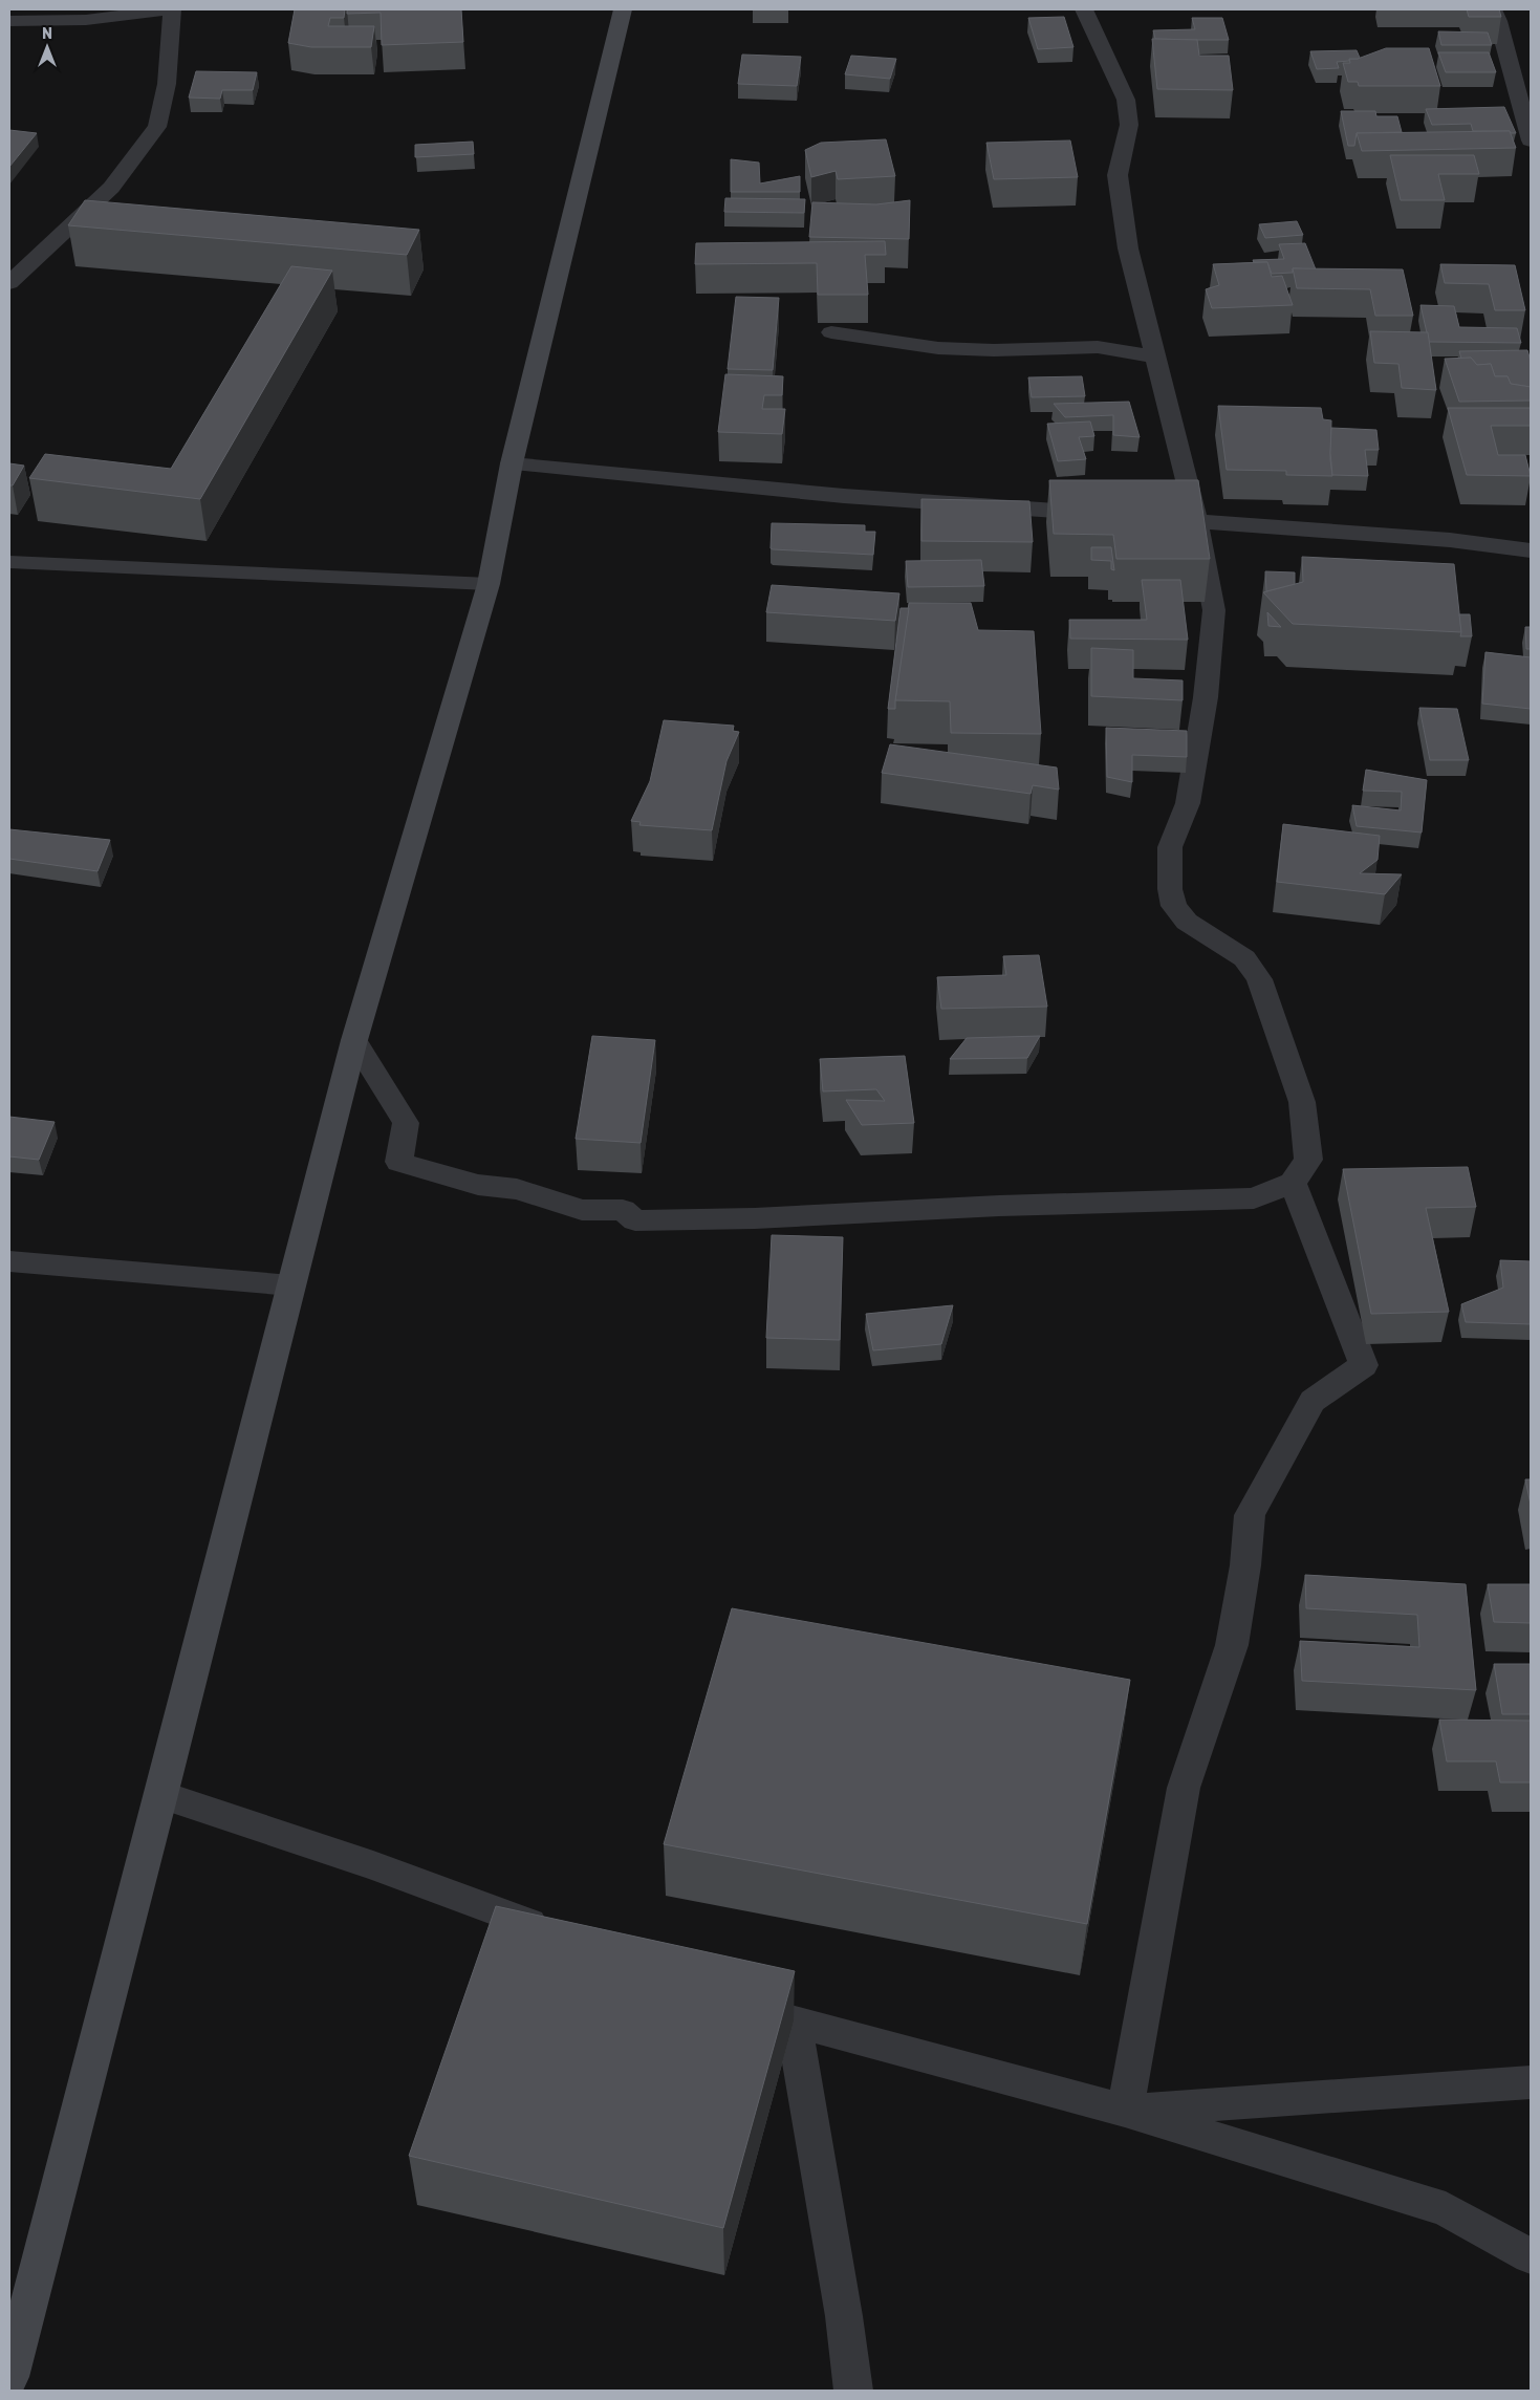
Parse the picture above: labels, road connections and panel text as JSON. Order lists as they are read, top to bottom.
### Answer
{
  "north": "top"
}
